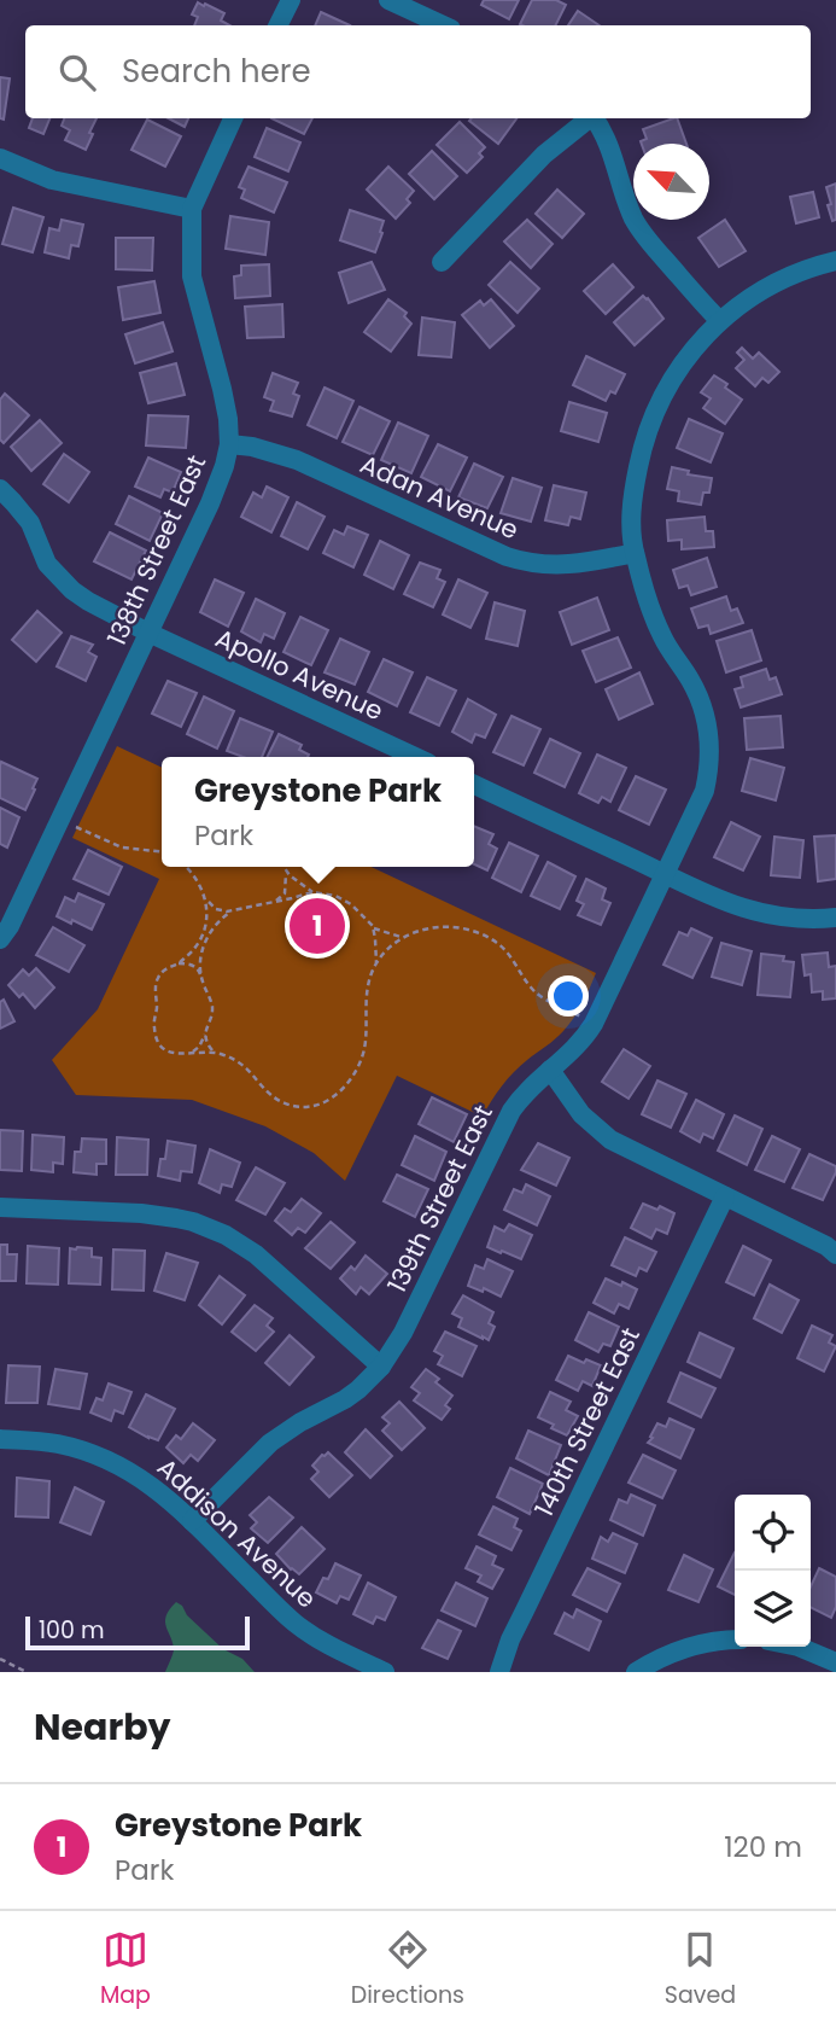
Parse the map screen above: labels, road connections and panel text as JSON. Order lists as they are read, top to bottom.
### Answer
{
  "streets": {
    "street": [
      "Adan Avenue",
      "138th Street East",
      "Apollo Avenue",
      "139th Street East",
      "140th Street East",
      "Addison Avenue"
    ]
  },
  "crossings": [
    ["Adan Avenue", "138th Street East"],
    ["Adan Avenue", "139th Street East"],
    ["138th Street East", "Apollo Avenue"],
    ["139th Street East", "Addison Avenue"]
  ],
  "scale_bar": "100 m",
  "north": "top left",
  "page": {
    "search": "Search here",
    "popup": ["Greystone Park", "Park"],
    "pins": "1",
    "scale": "100 m",
    "heading": "Nearby",
    "list": [
      {
        "mark": "1",
        "name": "Greystone Park",
        "note": "Park",
        "value": "120 m"
      }
    ],
    "nav": ["Map", "Directions", "Saved"]
  }
}
